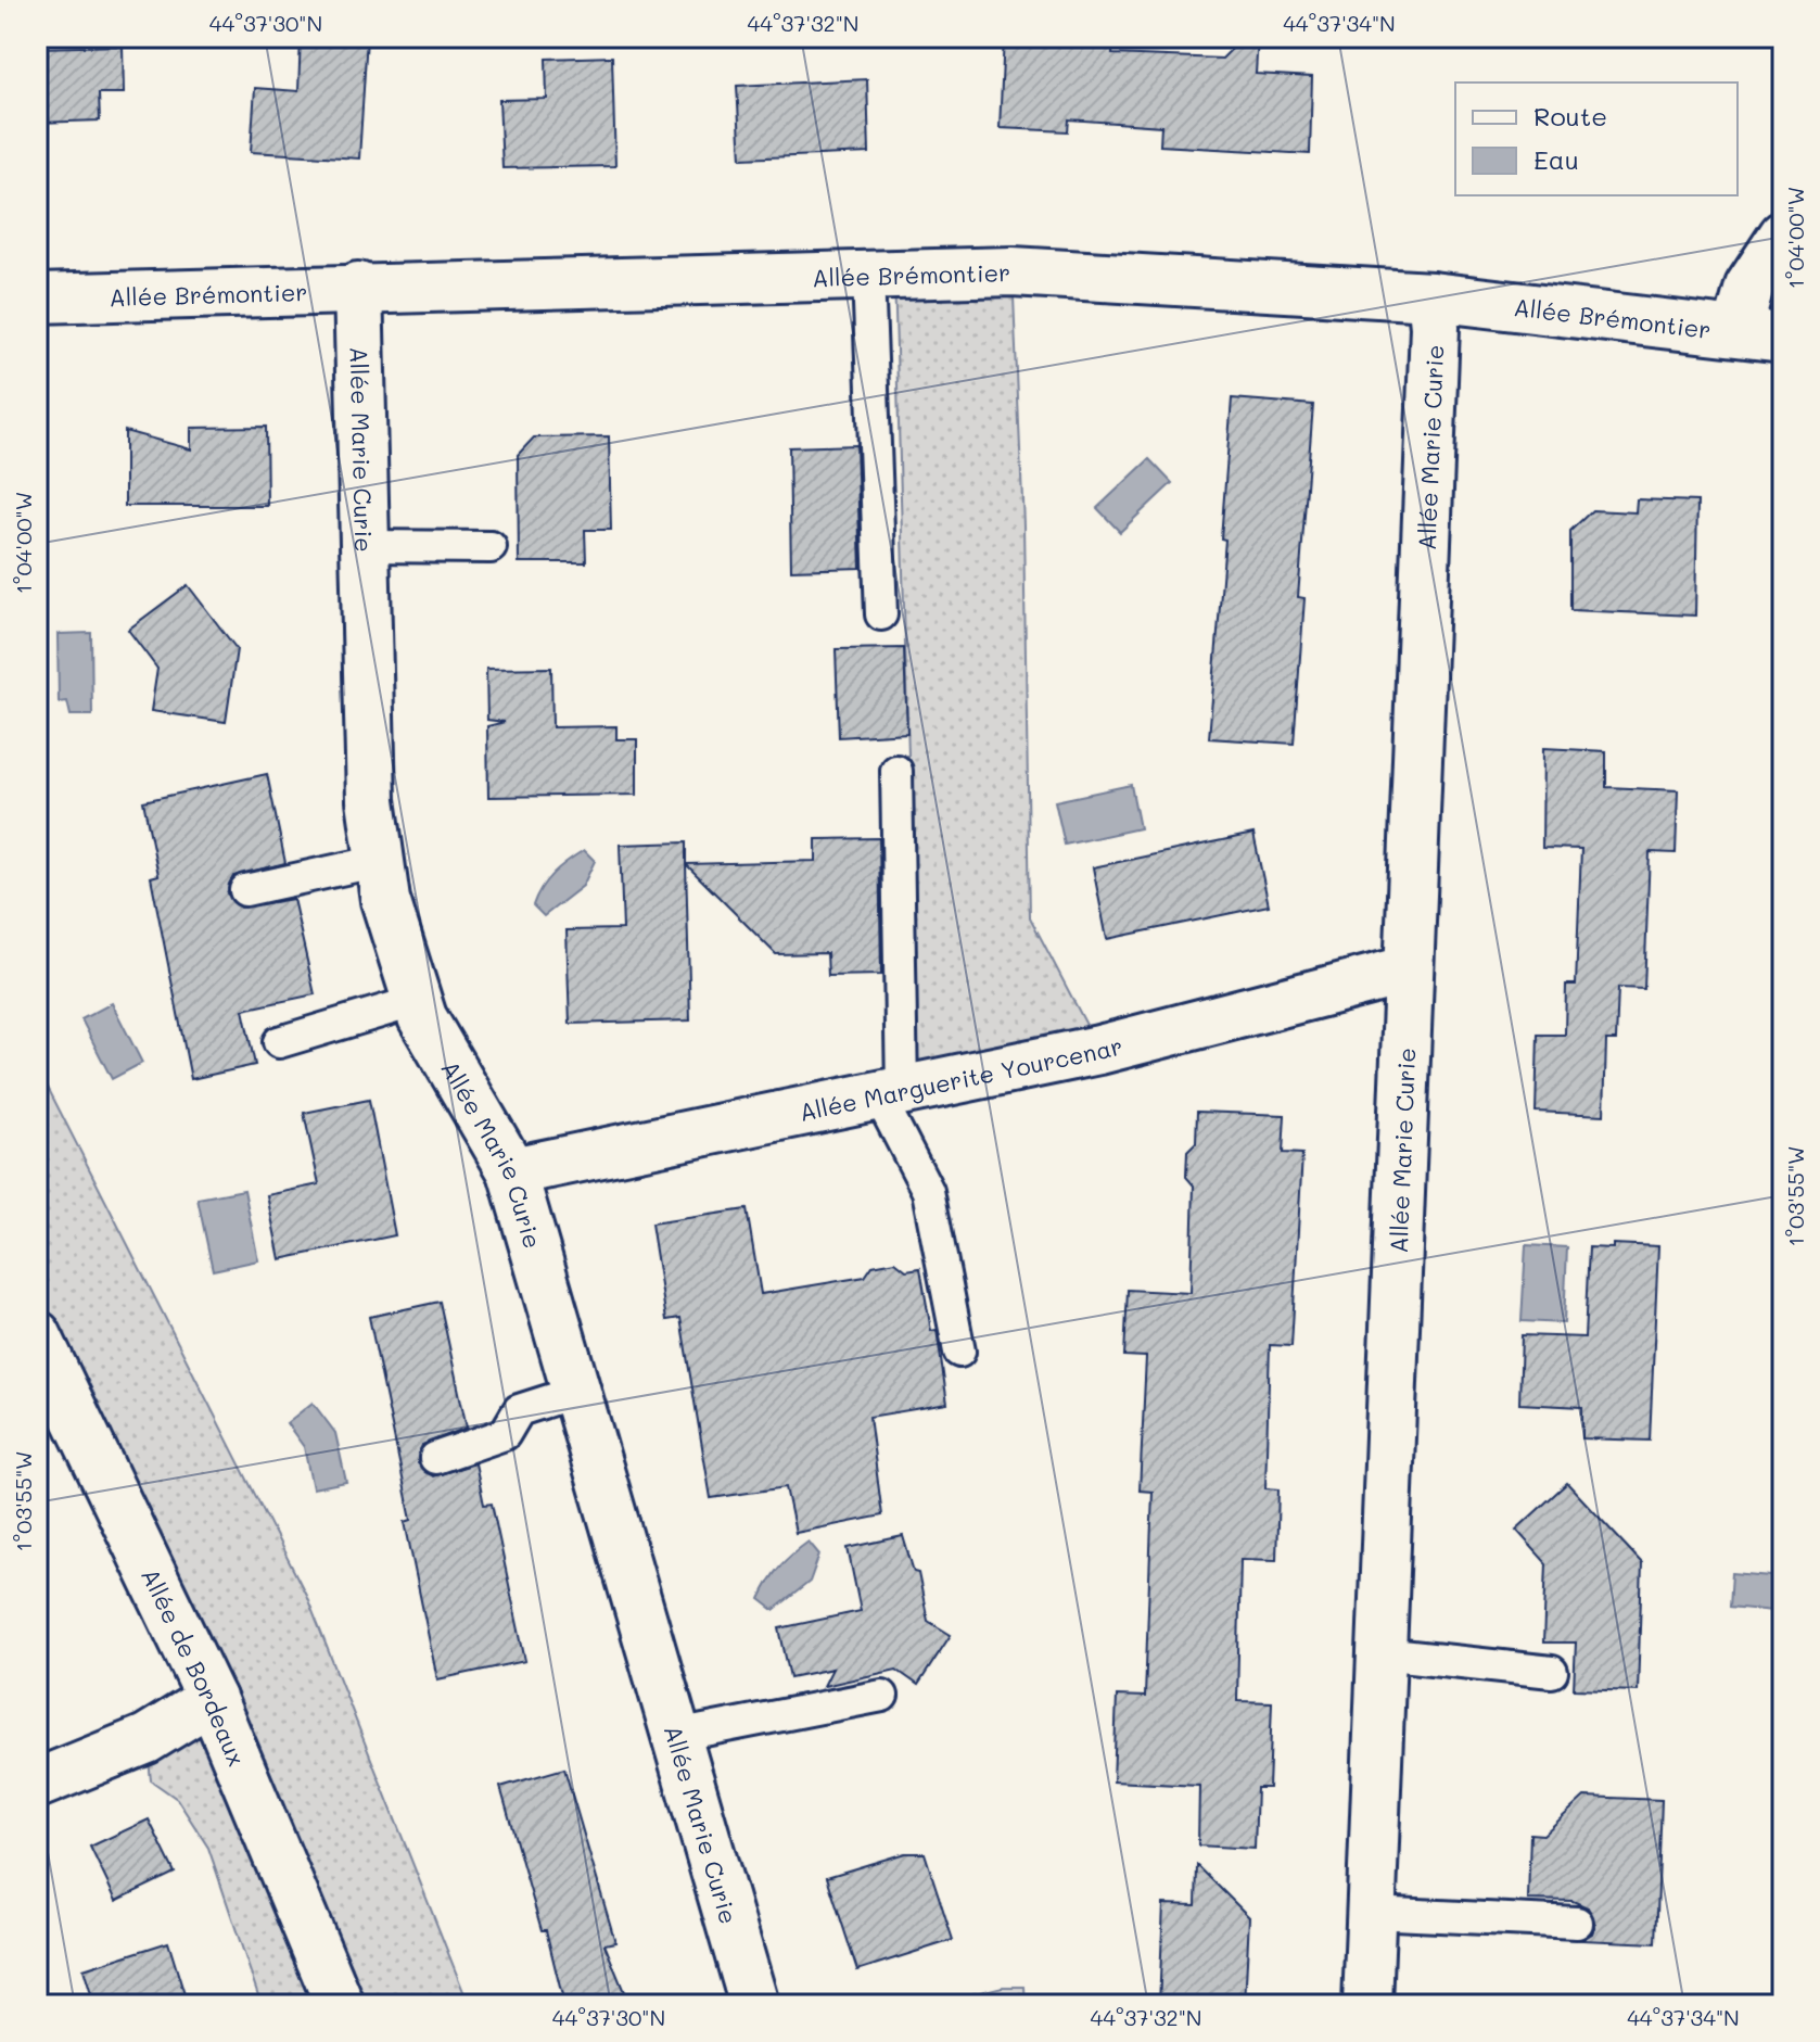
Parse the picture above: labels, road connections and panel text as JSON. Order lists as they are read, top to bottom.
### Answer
{
  "streets": {
    "street": [
      "Allée Brémontier",
      "Allée Marie Curie",
      "Allée Marguerite Yourcenar",
      "Allée de Bordeaux"
    ]
  },
  "crossings": [
    ["Allée Brémontier", "Allée Marie Curie"],
    ["Allée Marie Curie", "Allée Marguerite Yourcenar"]
  ],
  "legend": ["Route", "Eau"],
  "coordinates": [
    "44°37'30\"N",
    "44°37'32\"N",
    "44°37'34\"N",
    "1°04'00\"W",
    "1°03'55\"W"
  ]
}
